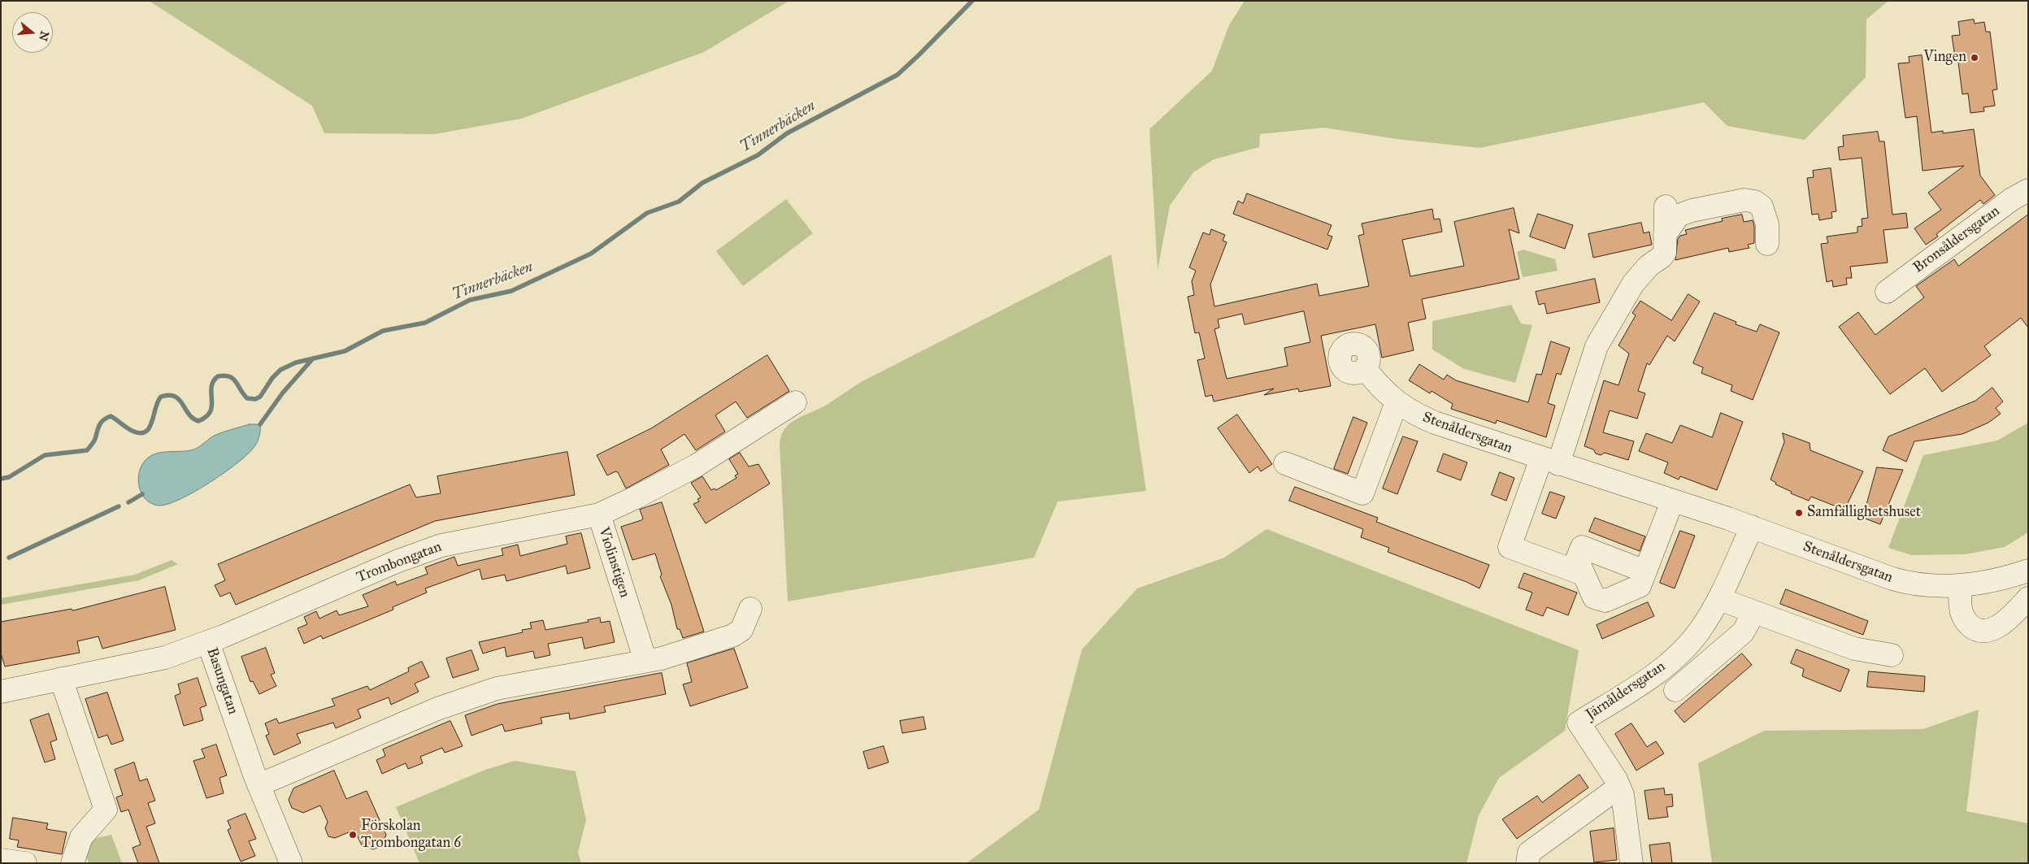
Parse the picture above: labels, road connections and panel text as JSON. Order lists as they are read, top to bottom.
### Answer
{
  "streets": {
    "street": [
      "Bronsåldersgatan",
      "Stenåldersgatan",
      "Trombongatan",
      "Violinstigen",
      "Basungatan",
      "Järnåldersgatan"
    ]
  },
  "crossings": [
    ["Stenåldersgatan", "Järnåldersgatan"],
    ["Trombongatan", "Violinstigen"],
    ["Trombongatan", "Basungatan"]
  ],
  "water": ["Tinnerbäcken"],
  "places": ["Vingen", "Samfällighetshuset", "Förskolan Trombongatan 6"],
  "north": "right"
}
